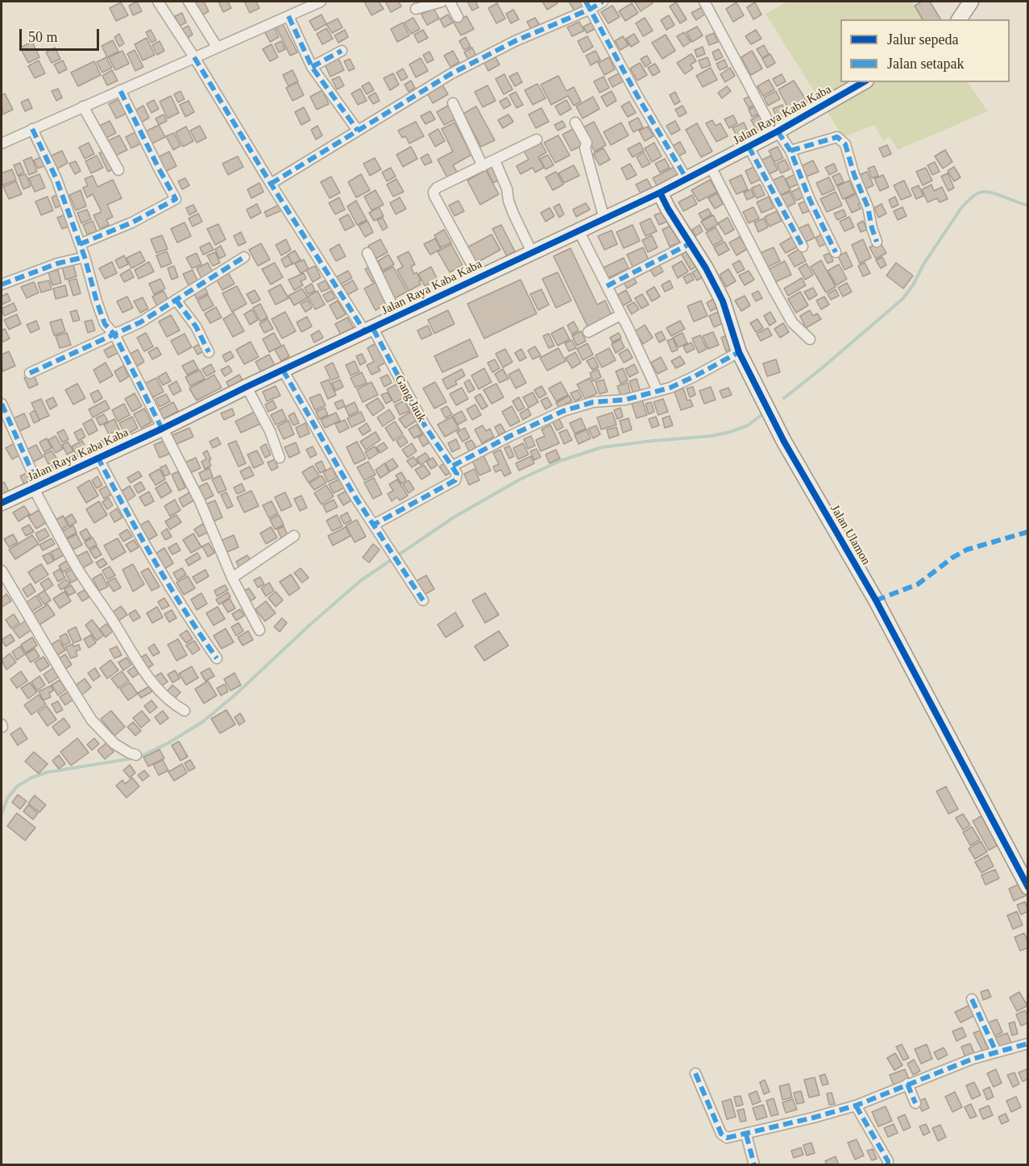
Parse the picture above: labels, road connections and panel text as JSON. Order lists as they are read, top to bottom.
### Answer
{
  "streets": {
    "street": ["Jalan Raya Kaba Kaba", "Gang Jauk", "Jalan Ulamon"]
  },
  "crossings": [
    ["Jalan Raya Kaba Kaba", "Gang Jauk"],
    ["Jalan Raya Kaba Kaba", "Jalan Ulamon"]
  ],
  "legend": ["Jalur sepeda", "Jalan setapak"],
  "scale_bar": "50 m"
}
